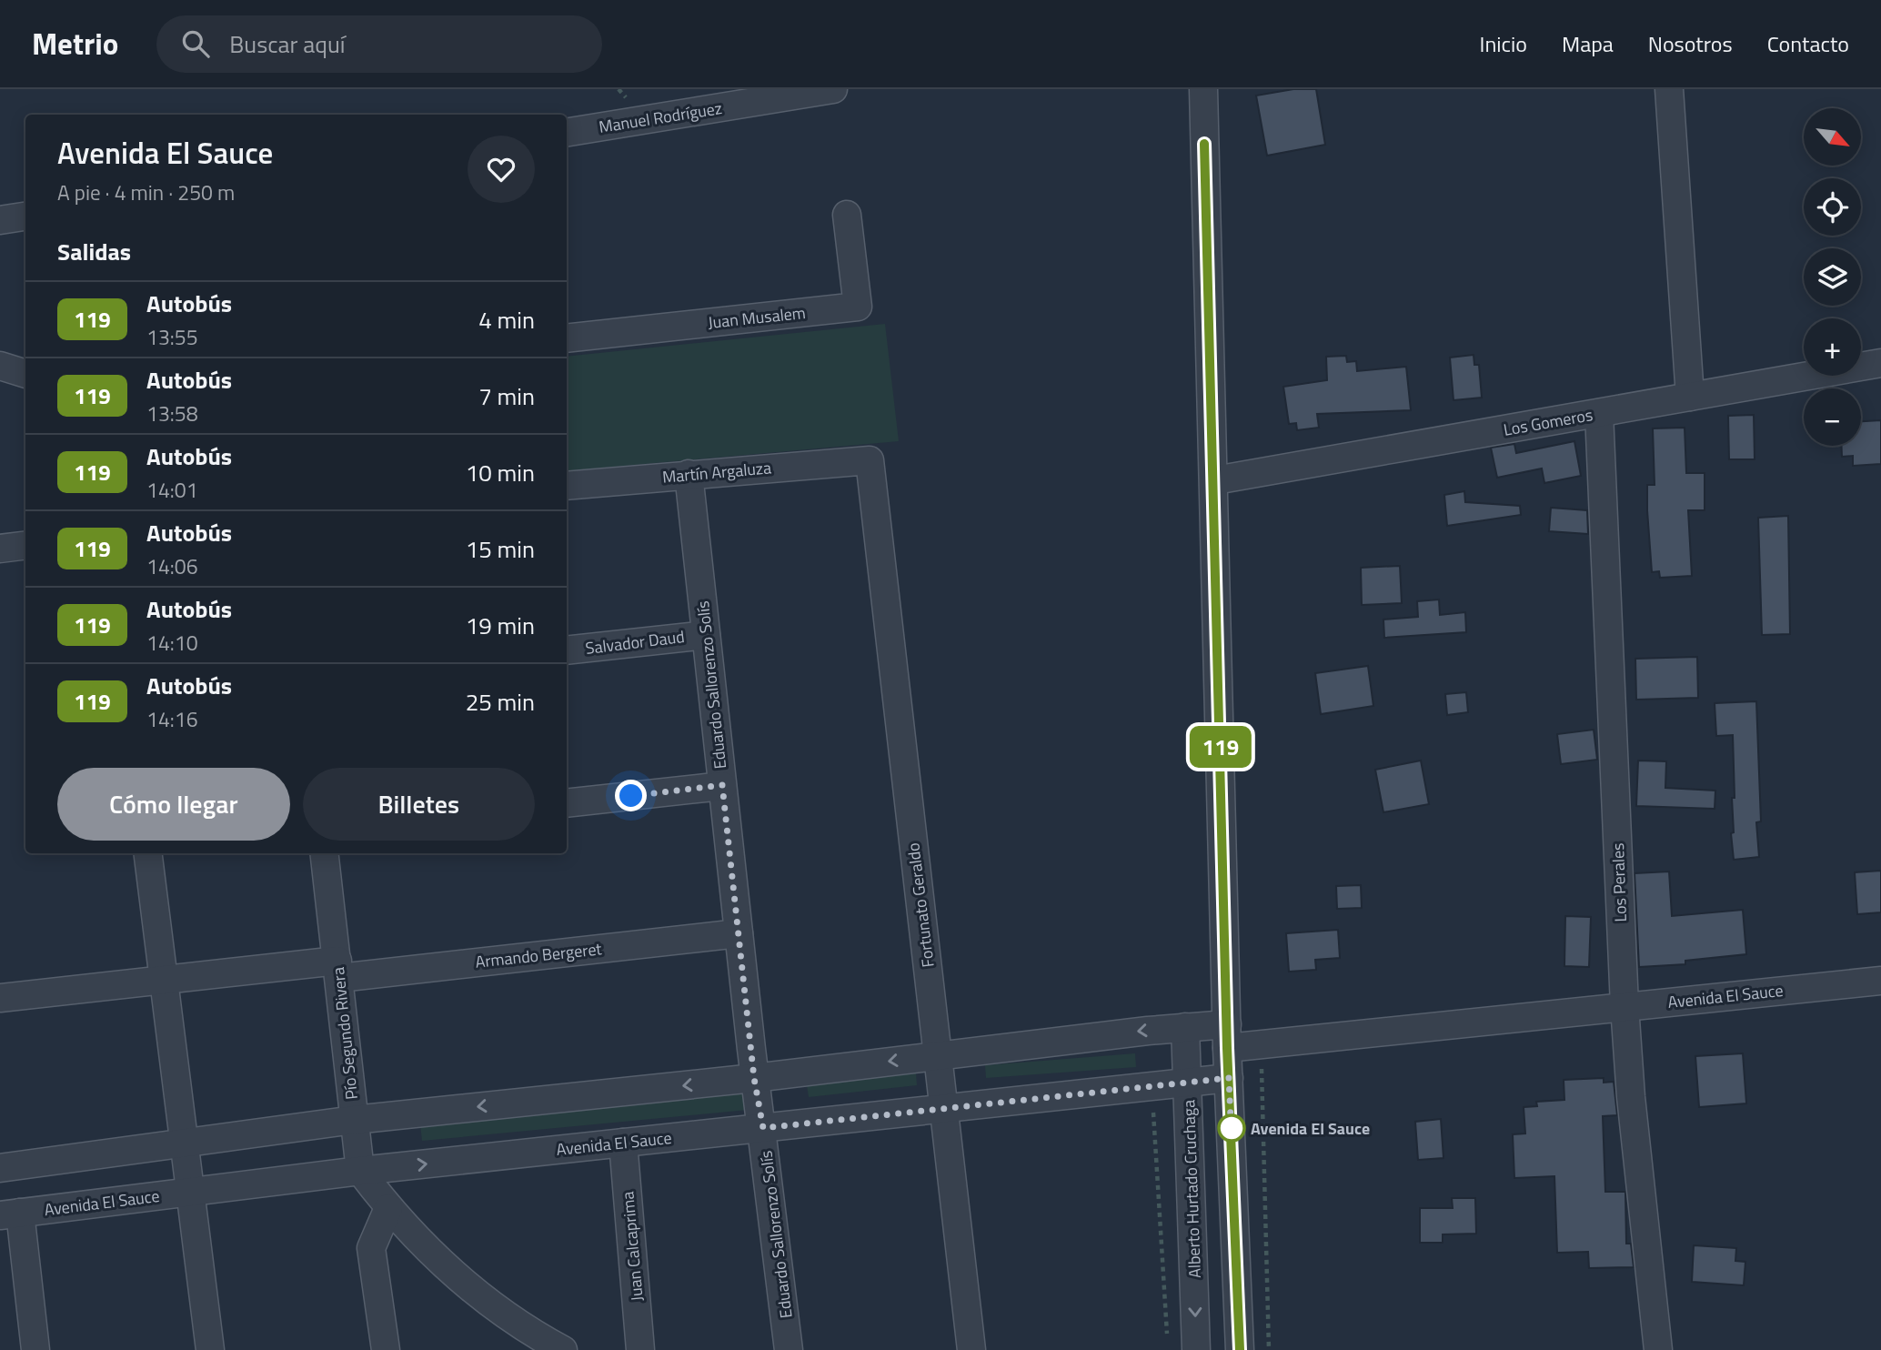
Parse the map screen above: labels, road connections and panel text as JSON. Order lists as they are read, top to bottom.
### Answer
{
  "streets": {
    "street": [
      "Manuel Rodríguez",
      "Juan Musalem",
      "Los Gomeros",
      "Martín Argaluza",
      "Salvador Daud",
      "Eduardo Sallorenzo Solís",
      "Los Perales",
      "Fortunato Geraldo",
      "Armando Bergeret",
      "Avenida El Sauce",
      "Pío Segundo Rivera",
      "Alberto Hurtado Cruchaga",
      "Juan Calcaprima"
    ]
  },
  "crossings": [
    ["Los Gomeros", "Los Perales"],
    ["Martín Argaluza", "Eduardo Sallorenzo Solís"],
    ["Martín Argaluza", "Fortunato Geraldo"],
    ["Salvador Daud", "Eduardo Sallorenzo Solís"],
    ["Eduardo Sallorenzo Solís", "Armando Bergeret"],
    ["Eduardo Sallorenzo Solís", "Avenida El Sauce"],
    ["Los Perales", "Avenida El Sauce"],
    ["Fortunato Geraldo", "Avenida El Sauce"],
    ["Armando Bergeret", "Pío Segundo Rivera"],
    ["Avenida El Sauce", "Pío Segundo Rivera"],
    ["Avenida El Sauce", "Alberto Hurtado Cruchaga"],
    ["Avenida El Sauce", "Juan Calcaprima"]
  ],
  "places": ["Avenida El Sauce"],
  "lines": ["bus line 119"],
  "north": "bottom right",
  "page": {
    "header": "Metrio",
    "search": "Buscar aquí",
    "nav": [
      "Inicio",
      "Mapa",
      "Nosotros",
      "Contacto"
    ],
    "on_map": "119",
    "map_buttons": ["+", "−"],
    "heading": [
      ["Avenida El Sauce", "A pie · 4 min · 250 m"],
      "Salidas"
    ],
    "list": [
      {
        "mark": "119",
        "name": "Autobús",
        "note": "13:55",
        "value": "4 min"
      },
      {
        "mark": "119",
        "name": "Autobús",
        "note": "13:58",
        "value": "7 min"
      },
      {
        "mark": "119",
        "name": "Autobús",
        "note": "14:01",
        "value": "10 min"
      },
      {
        "mark": "119",
        "name": "Autobús",
        "note": "14:06",
        "value": "15 min"
      },
      {
        "mark": "119",
        "name": "Autobús",
        "note": "14:10",
        "value": "19 min"
      },
      {
        "mark": "119",
        "name": "Autobús",
        "note": "14:16",
        "value": "25 min"
      }
    ],
    "buttons": ["Cómo llegar", "Billetes"]
  }
}
